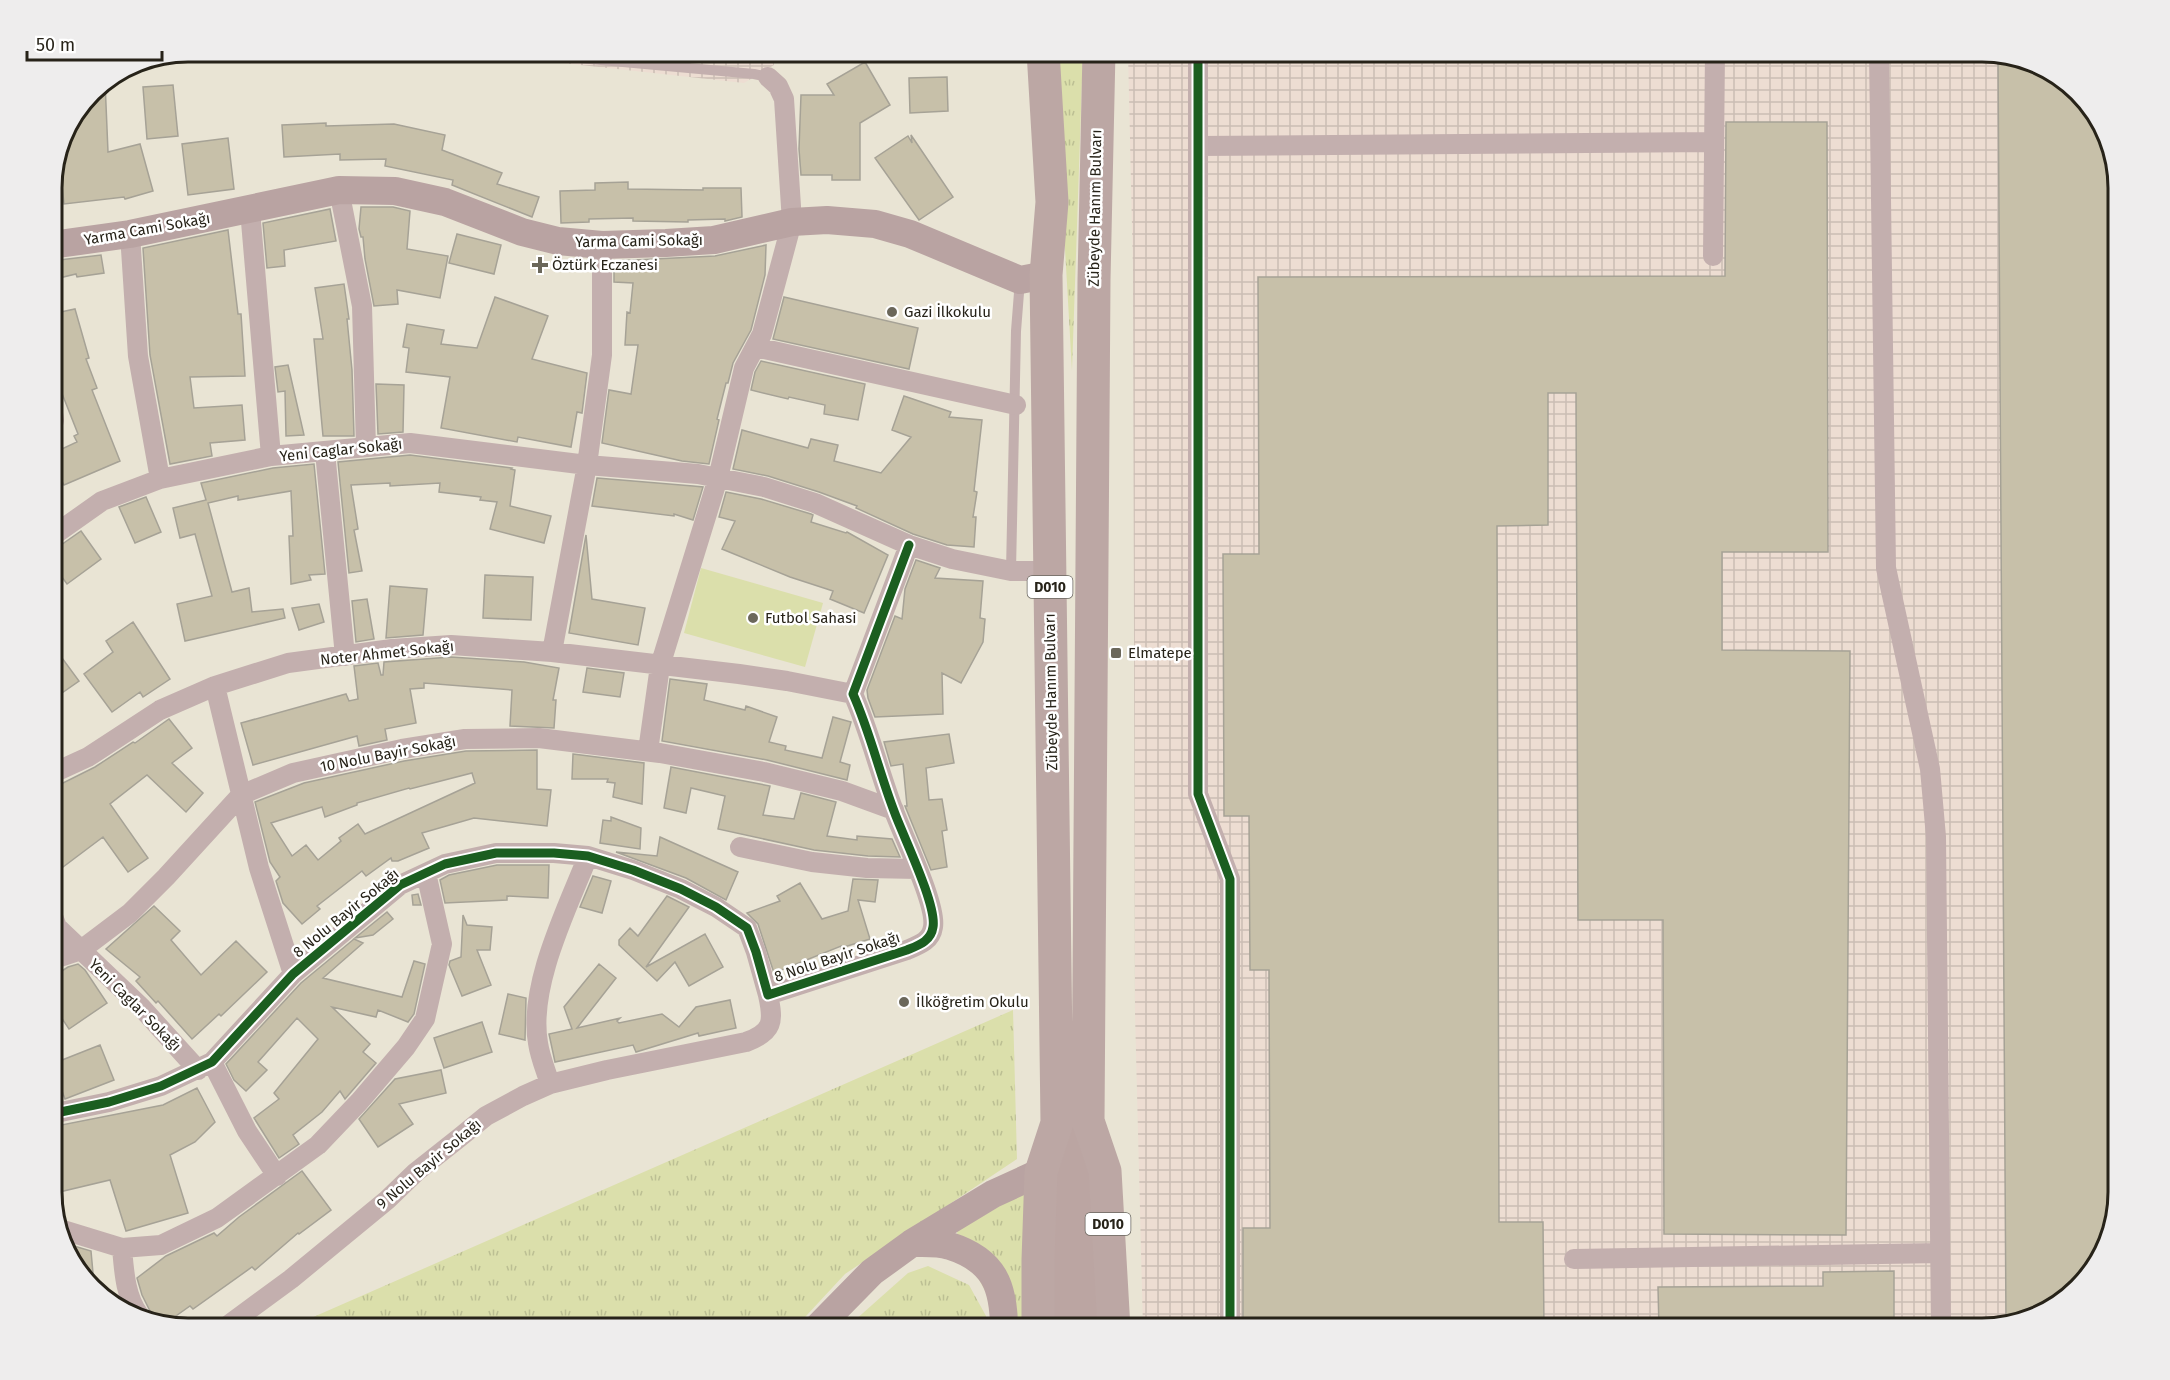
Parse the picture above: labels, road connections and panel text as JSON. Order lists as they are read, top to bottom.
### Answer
{
  "streets": {
    "highway": ["Zübeyde Hanım Bulvarı", "D010"],
    "street": [
      "Yarma Cami Sokağı",
      "Yeni Caglar Sokağı",
      "Noter Ahmet Sokağı",
      "10 Nolu Bayir Sokağı",
      "8 Nolu Bayir Sokağı",
      "9 Nolu Bayir Sokağı"
    ]
  },
  "crossings": [
    ["Zübeyde Hanım Bulvarı", "Yarma Cami Sokağı"],
    ["Zübeyde Hanım Bulvarı", "Yeni Caglar Sokağı"],
    ["Zübeyde Hanım Bulvarı", "D010"],
    ["Yeni Caglar Sokağı", "10 Nolu Bayir Sokağı"],
    ["Yeni Caglar Sokağı", "8 Nolu Bayir Sokağı"],
    ["Noter Ahmet Sokağı", "8 Nolu Bayir Sokağı"],
    ["10 Nolu Bayir Sokağı", "8 Nolu Bayir Sokağı"],
    ["8 Nolu Bayir Sokağı", "9 Nolu Bayir Sokağı"]
  ],
  "places": {
    "health": ["Öztürk Eczanesi"],
    "other": ["Gazi İlkokulu", "Futbol Sahasi", "İlköğretim Okulu"],
    "transit": ["Elmatepe"]
  },
  "scale_bar": "50 m"
}
